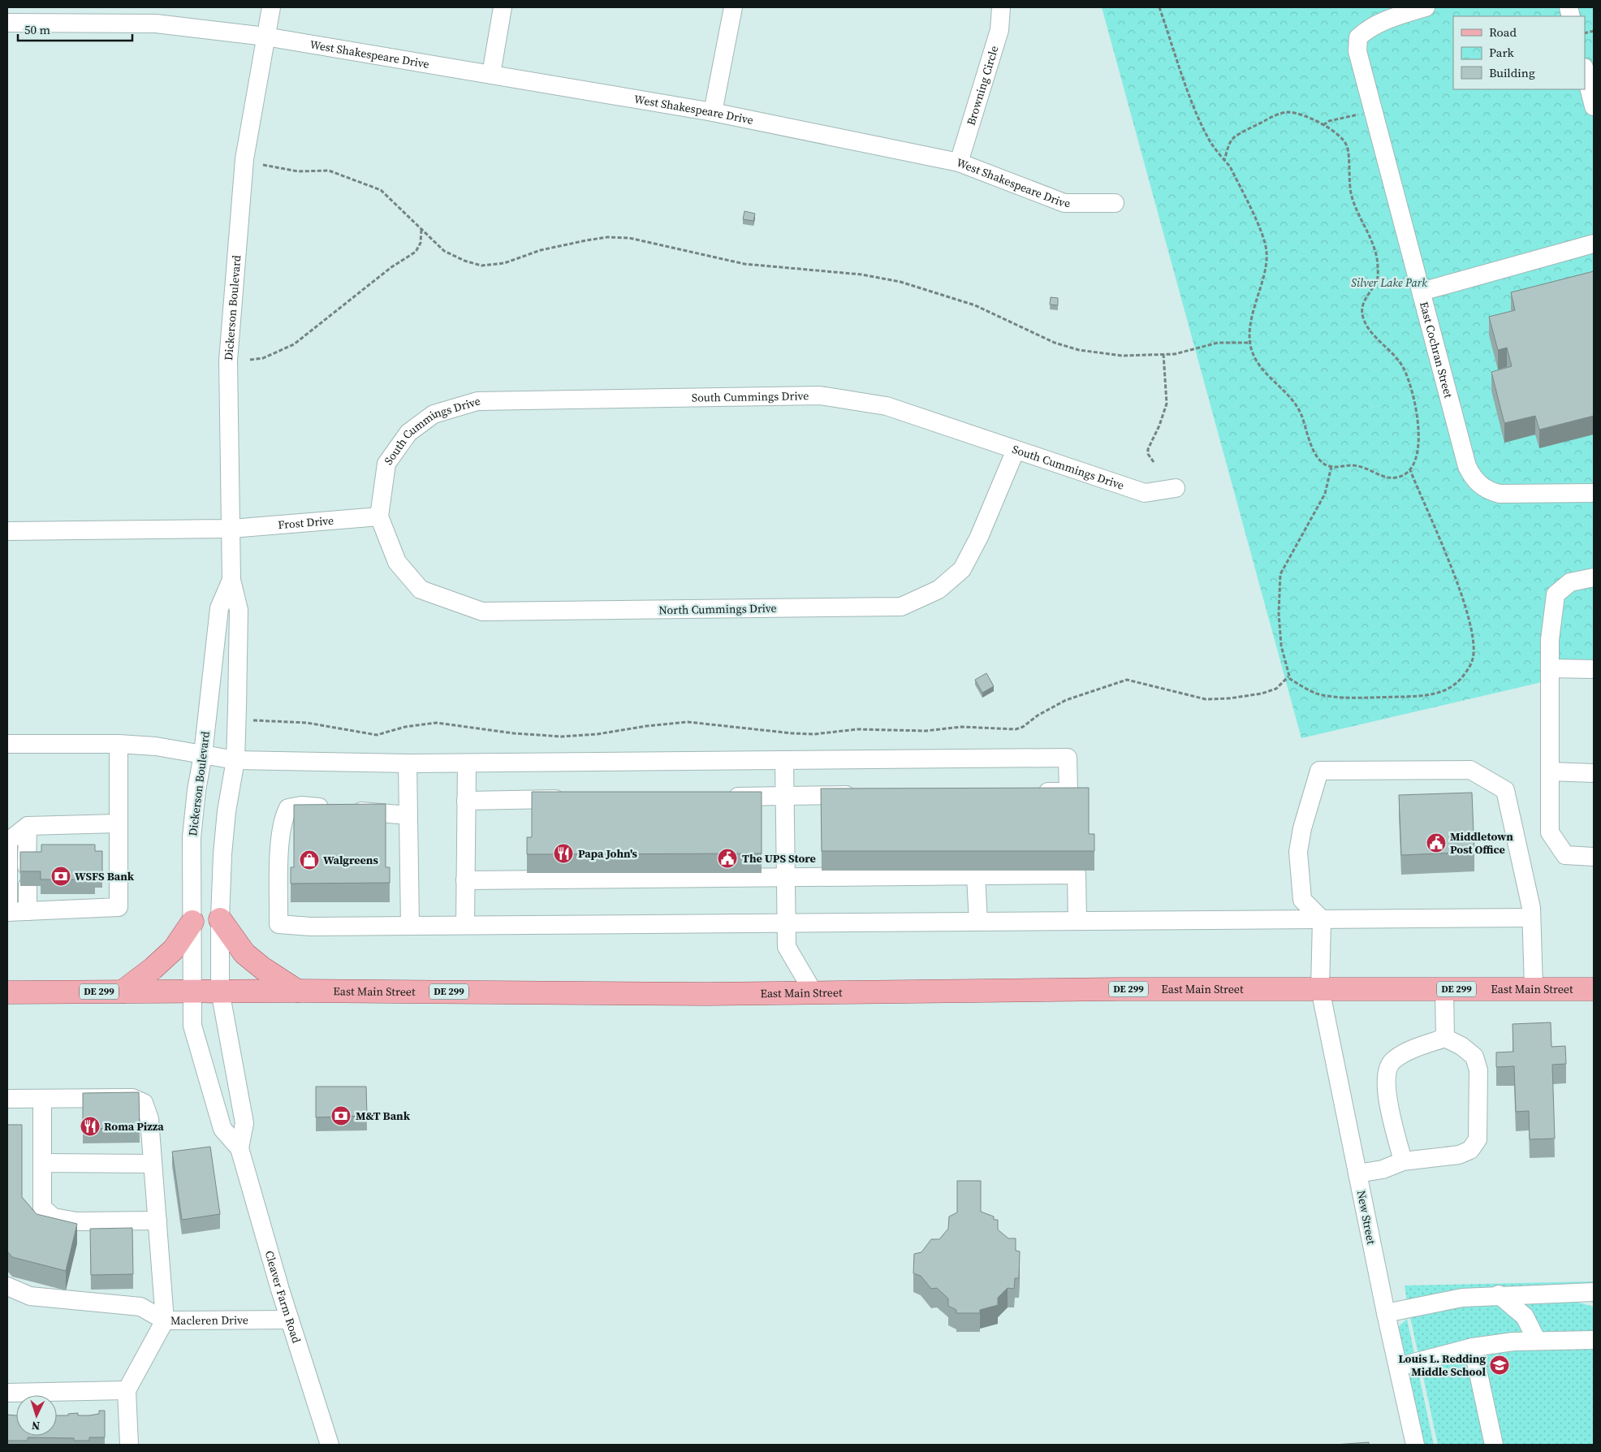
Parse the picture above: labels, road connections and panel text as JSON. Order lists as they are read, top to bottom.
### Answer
{
  "streets": {
    "main road": ["DE 299", "East Main Street"],
    "street": [
      "West Shakespeare Drive",
      "Browning Circle",
      "Dickerson Boulevard",
      "East Cochran Street",
      "South Cummings Drive",
      "Frost Drive",
      "North Cummings Drive",
      "New Street",
      "Cleaver Farm Road",
      "Macleren Drive"
    ]
  },
  "crossings": [
    ["West Shakespeare Drive", "Browning Circle"],
    ["West Shakespeare Drive", "Dickerson Boulevard"],
    ["Dickerson Boulevard", "Frost Drive"],
    ["Dickerson Boulevard", "East Main Street"],
    ["Dickerson Boulevard", "Cleaver Farm Road"],
    ["South Cummings Drive", "Frost Drive"],
    ["South Cummings Drive", "North Cummings Drive"],
    ["Frost Drive", "North Cummings Drive"],
    ["East Main Street", "New Street"],
    ["East Main Street", "Cleaver Farm Road"],
    ["Cleaver Farm Road", "Macleren Drive"]
  ],
  "parks": ["Silver Lake Park"],
  "places": {
    "public building": ["Middletown Post Office", "The UPS Store"],
    "restaurant": ["Papa John's", "Roma Pizza"],
    "shop": ["Walgreens"],
    "bank": ["WSFS Bank", "M&T Bank"],
    "school or university": ["Louis L. Redding Middle School"]
  },
  "legend": ["Road", "Park", "Building"],
  "scale_bar": "50 m",
  "north": "bottom"
}
